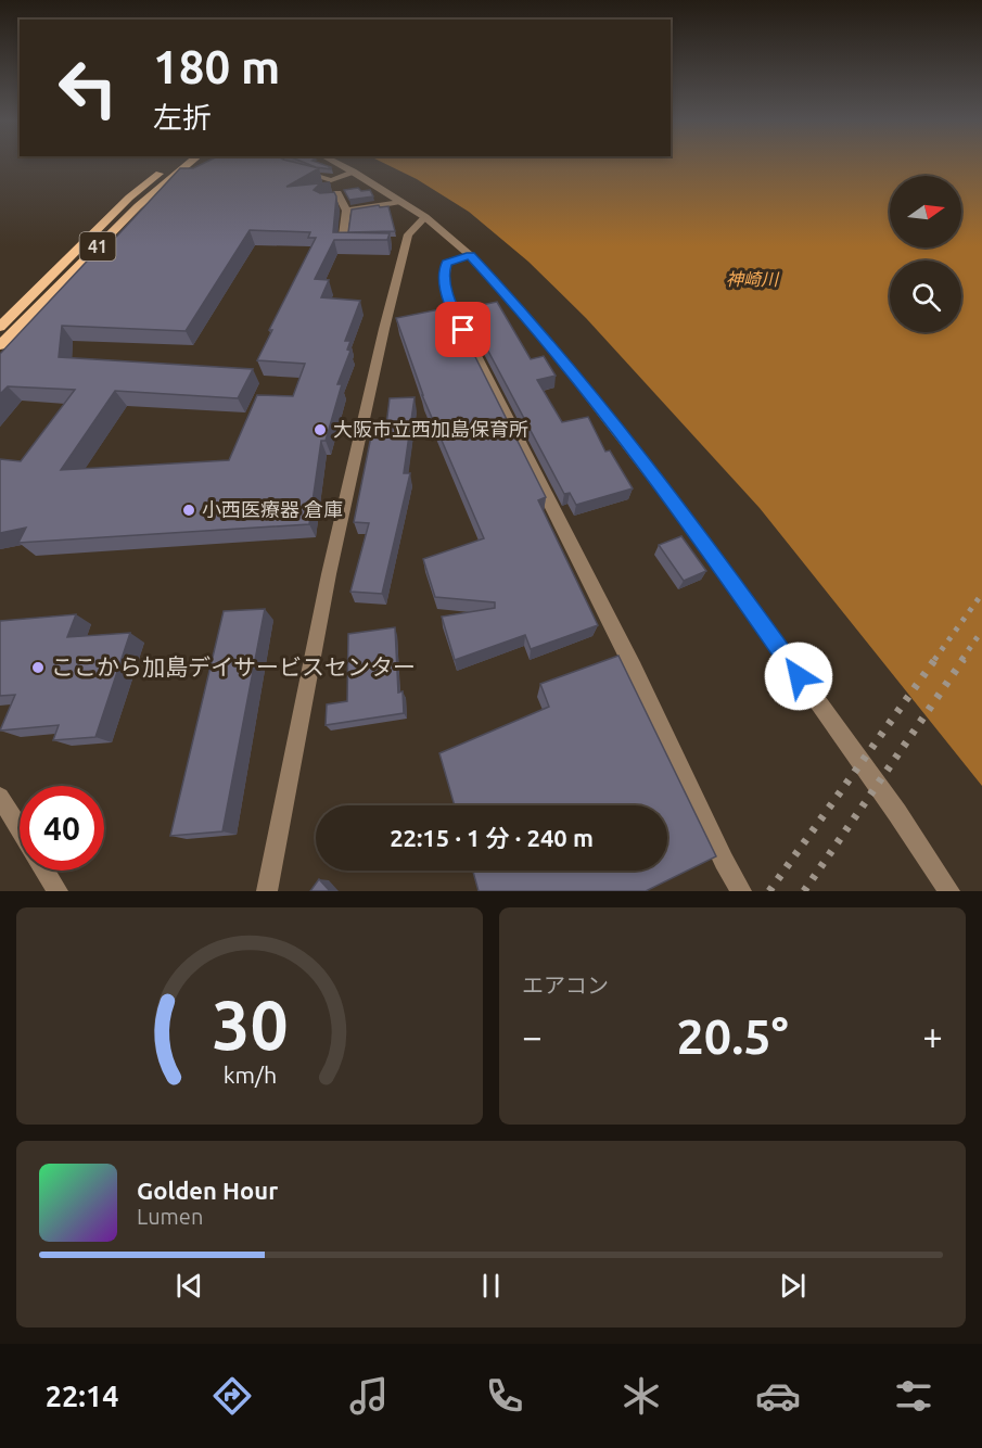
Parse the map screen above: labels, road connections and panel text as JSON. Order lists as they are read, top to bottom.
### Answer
{
  "streets": {
    "main road": ["41"]
  },
  "water": ["神崎川"],
  "places": ["大阪市立西加島保育所", "小西医療器 倉庫", "ここから加島デイサービスセンター"],
  "north": "right",
  "page": {
    "turn": ["180 m", "左折"],
    "limit": "40",
    "trip": "22:15 · 1 分 · 240 m",
    "tile": "エアコン",
    "heat": ["−", "20.5°", "+"],
    "song": ["Golden Hour", "Lumen"],
    "tabs": "22:14",
    "gauge": ["30", "km/h"]
  }
}
